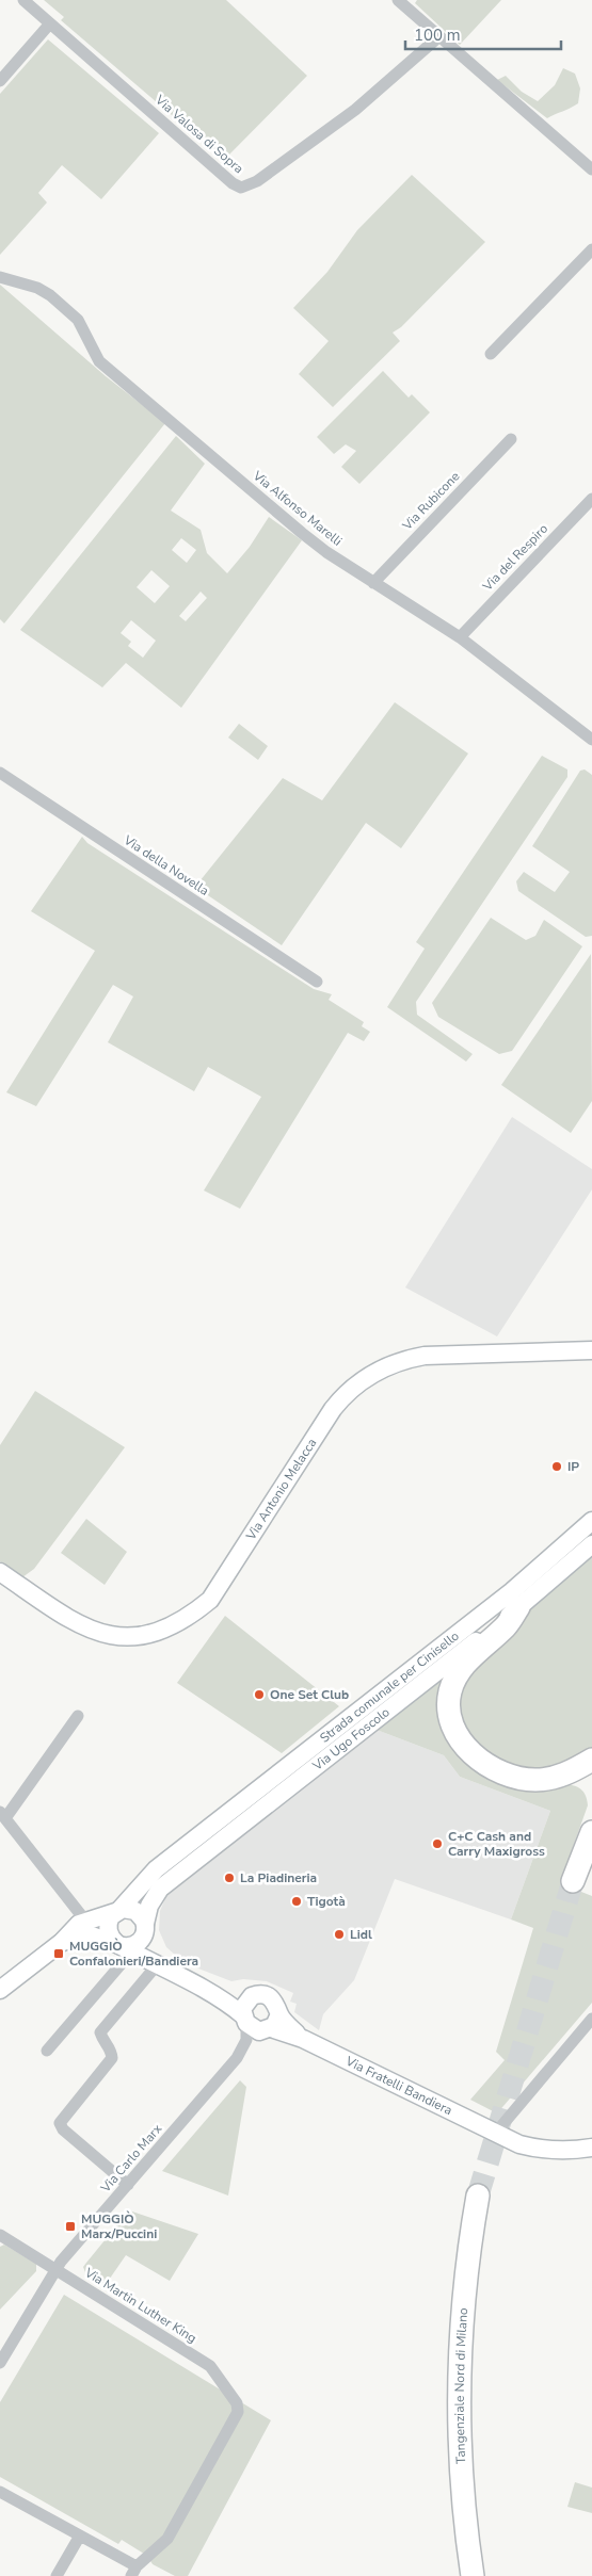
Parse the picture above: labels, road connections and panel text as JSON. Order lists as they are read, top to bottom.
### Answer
{
  "streets": {
    "highway": ["Tangenziale Nord di Milano"],
    "street": [
      "Via Valosa di Sopra",
      "Via Rubicone",
      "Via Alfonso Marelli",
      "Via del Respiro",
      "Via della Novella",
      "Via Antonio Melacca",
      "Strada comunale per Cinisello",
      "Via Ugo Foscolo",
      "Via Fratelli Bandiera",
      "Via Carlo Marx",
      "Via Martin Luther King"
    ]
  },
  "crossings": [
    ["Via Rubicone", "Via Alfonso Marelli"],
    ["Via Alfonso Marelli", "Via del Respiro"],
    ["Via Ugo Foscolo", "Via Fratelli Bandiera"],
    ["Via Fratelli Bandiera", "Via Carlo Marx"],
    ["Via Carlo Marx", "Via Martin Luther King"]
  ],
  "places": {
    "other": [
      "IP",
      "One Set Club",
      "C+C Cash and Carry Maxigross",
      "La Piadineria",
      "Tigotà",
      "Lidl"
    ],
    "transit": ["MUGGIÒ Confalonieri/Bandiera", "MUGGIÒ Marx/Puccini"]
  },
  "scale_bar": "100 m"
}
